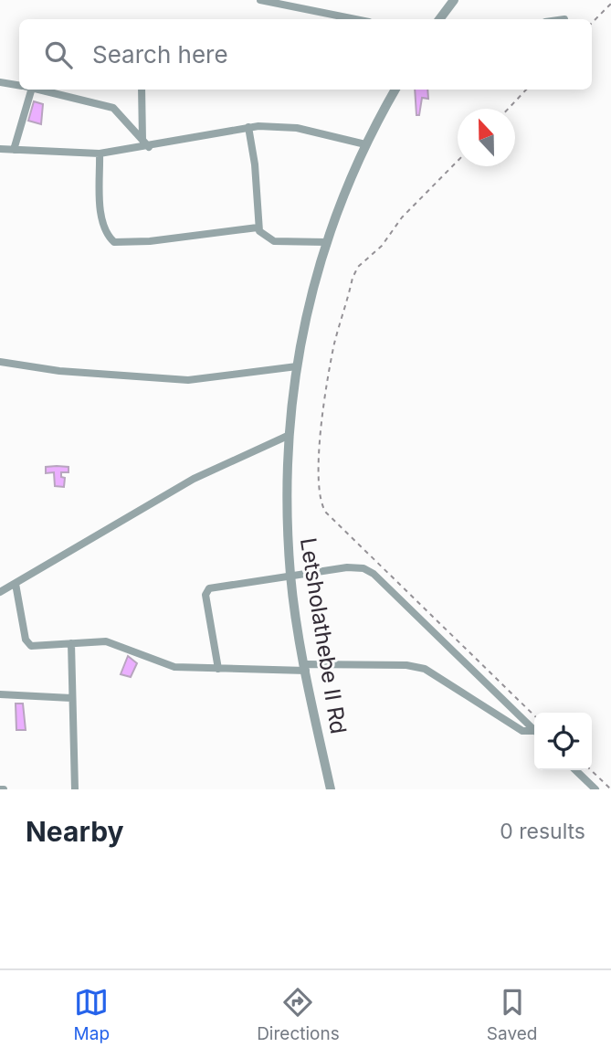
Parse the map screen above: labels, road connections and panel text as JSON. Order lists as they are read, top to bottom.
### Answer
{
  "streets": {
    "street": ["Letsholathebe II Rd"]
  },
  "north": "top",
  "page": {
    "search": "Search here",
    "heading": ["Nearby", "0 results"],
    "nav": ["Map", "Directions", "Saved"]
  }
}
